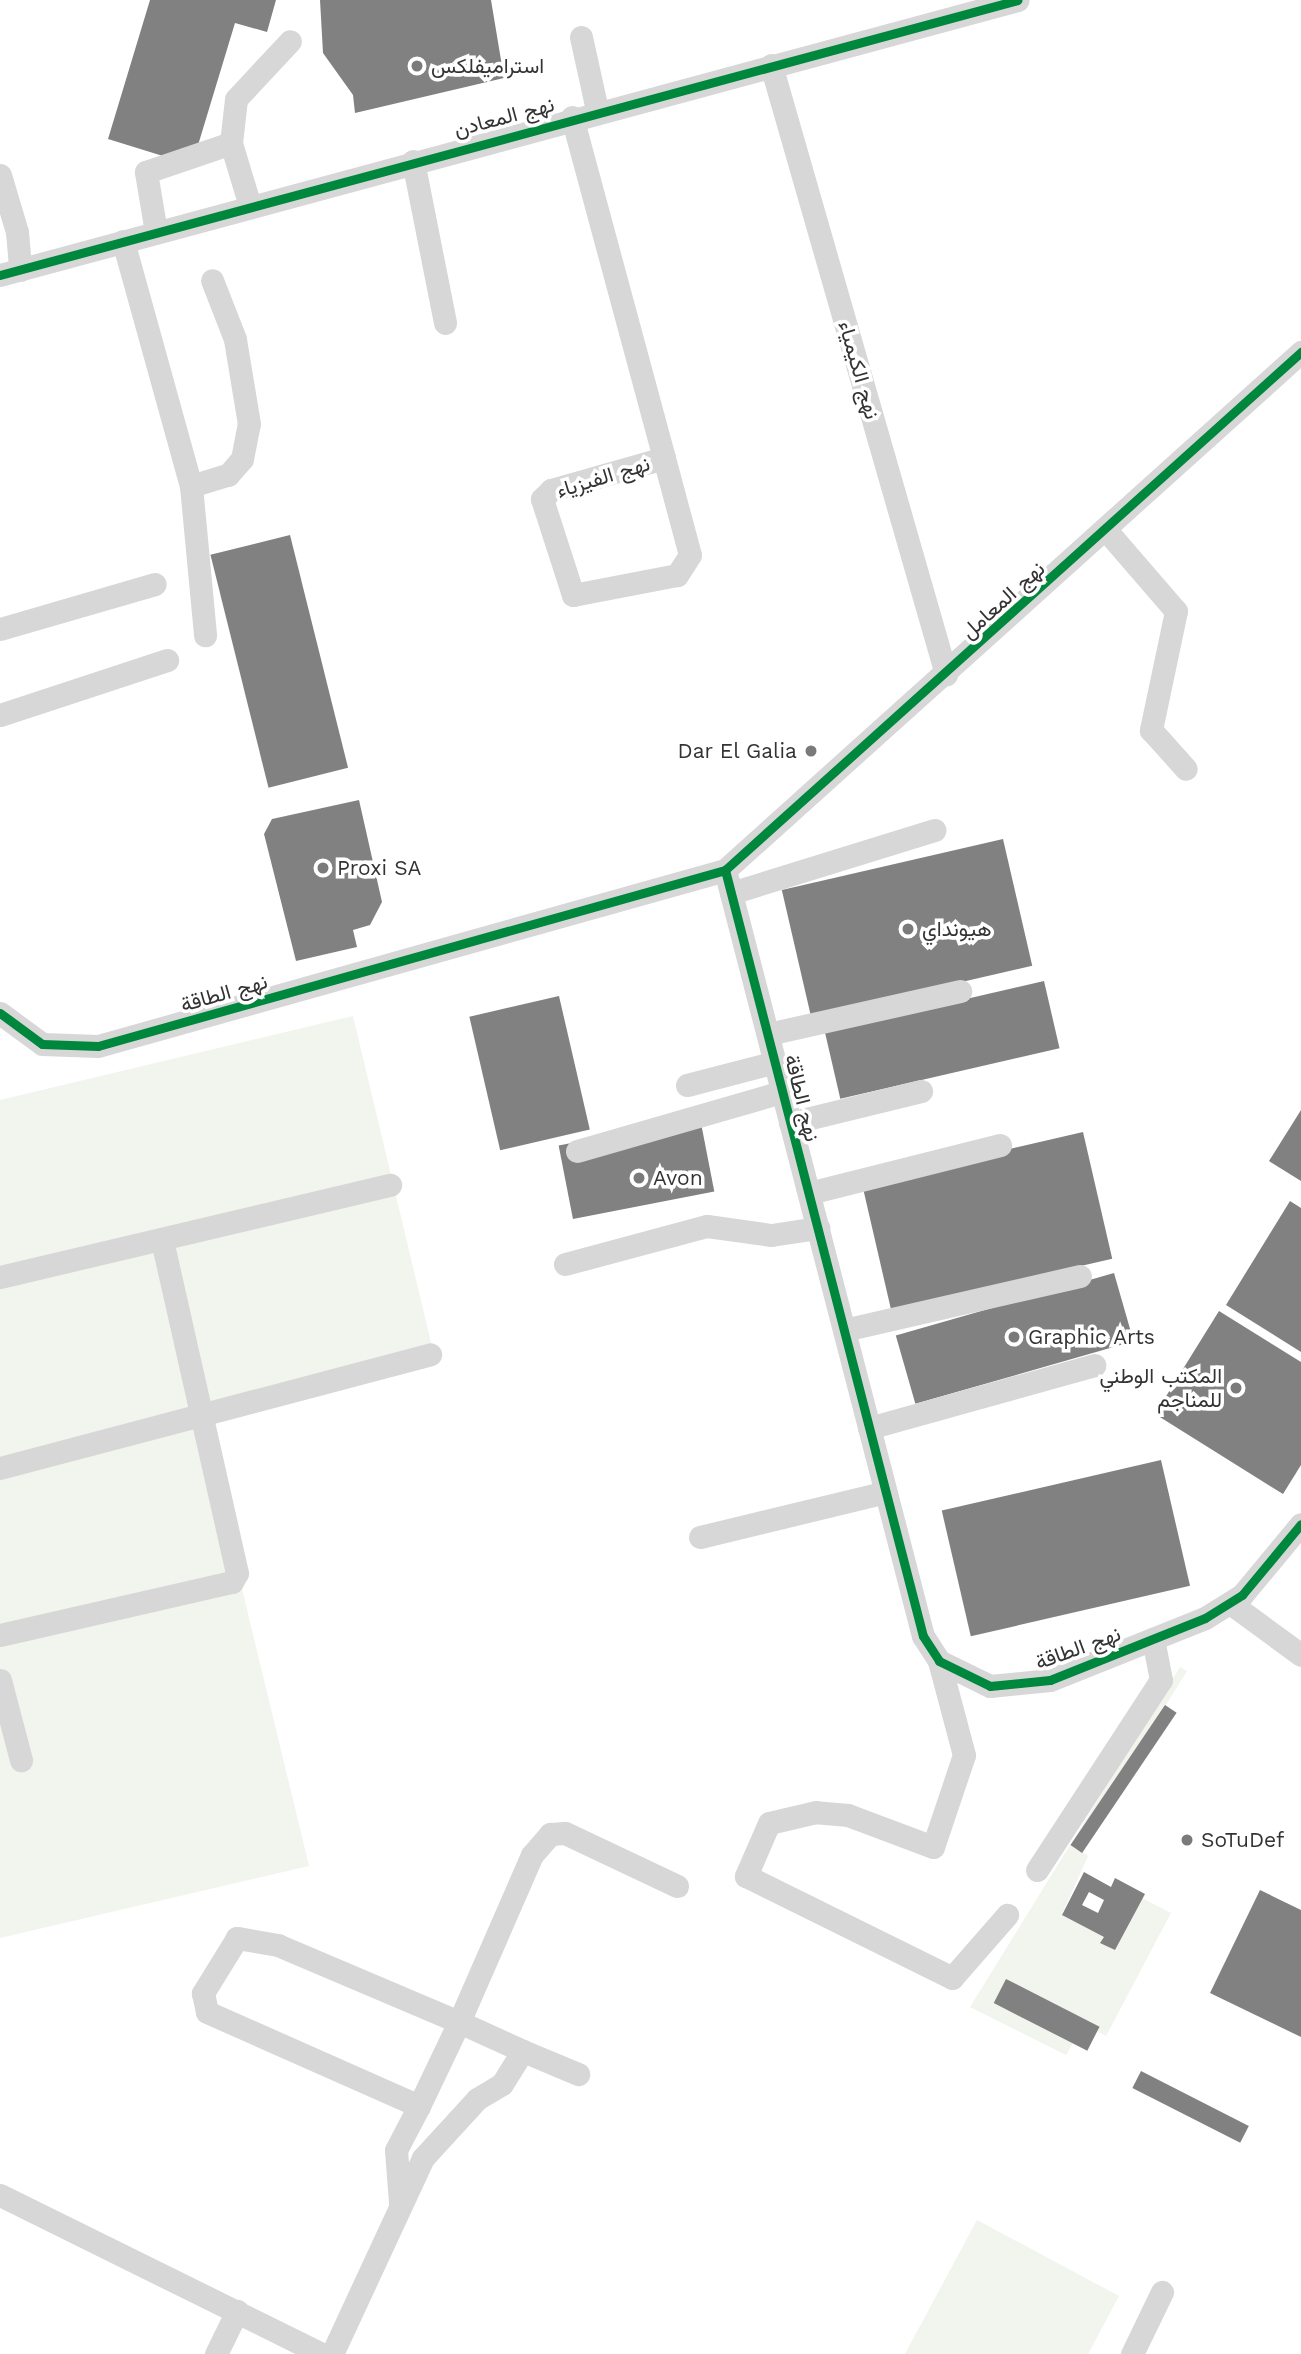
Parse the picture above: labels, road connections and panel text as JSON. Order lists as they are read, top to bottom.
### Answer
{
  "streets": {
    "street": [
      "نهج المعادن",
      "نهج الكيمياء",
      "نهج الفيزياء",
      "نهج المعامل",
      "نهج الطاقة"
    ]
  },
  "crossings": [
    ["نهج المعادن", "نهج الكيمياء"],
    ["نهج المعادن", "نهج الفيزياء"],
    ["نهج الكيمياء", "نهج المعامل"],
    ["نهج المعامل", "نهج الطاقة"]
  ],
  "places": [
    "استراميفلكس",
    "Dar El Galia",
    "Proxi SA",
    "هيونداي",
    "Avon",
    "Graphic Arts",
    "المكتب الوطني للمناجم",
    "SoTuDef"
  ]
}
